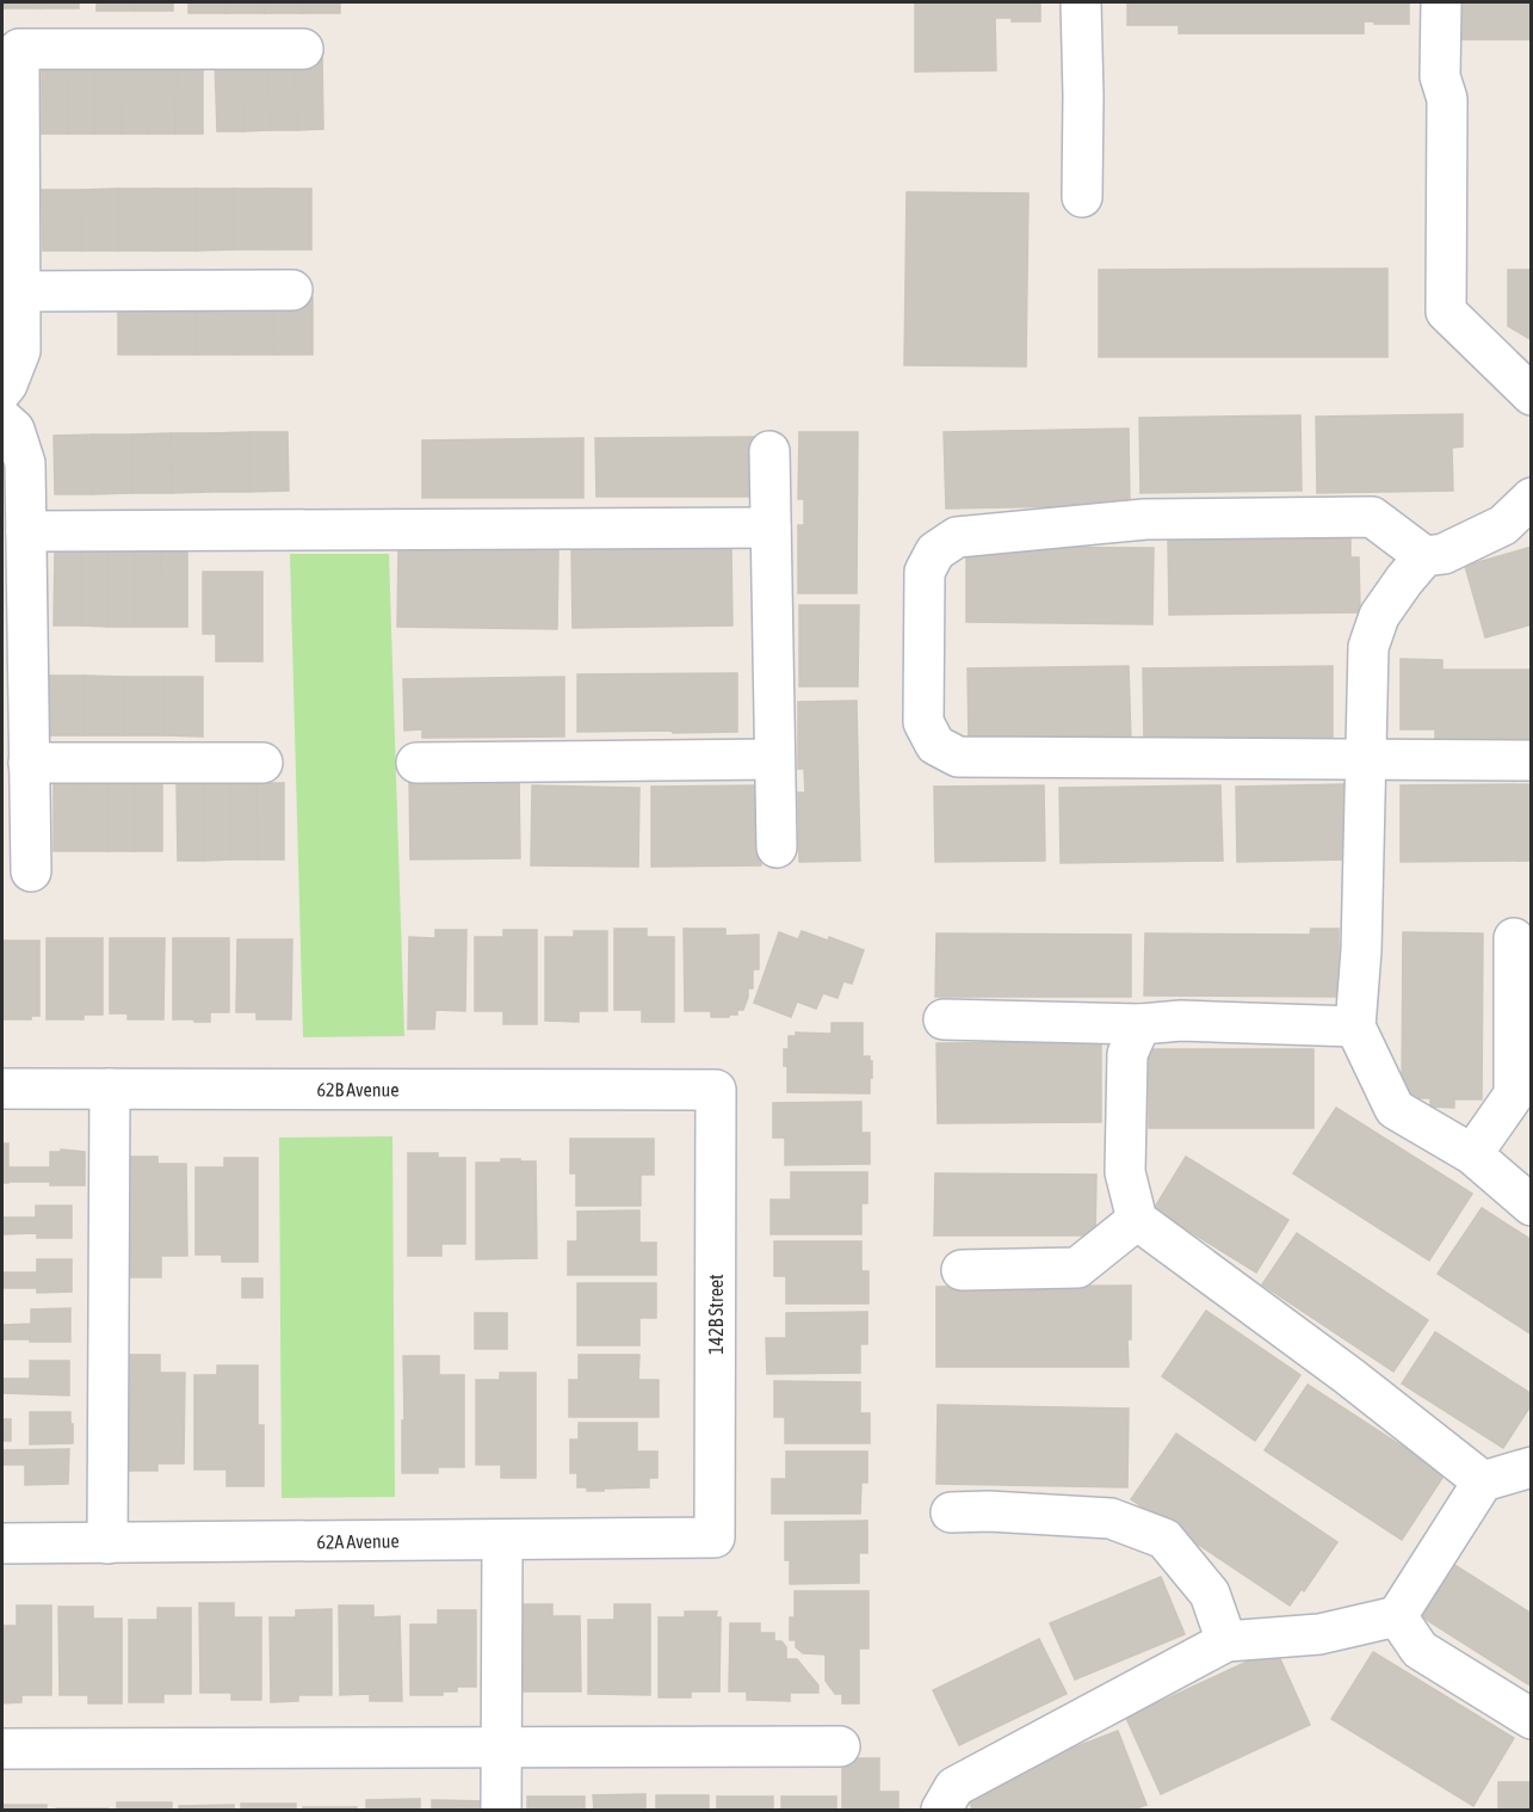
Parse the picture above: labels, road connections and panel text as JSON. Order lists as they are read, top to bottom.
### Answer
{
  "streets": {
    "street": ["62B Avenue", "142B Street", "62A Avenue"]
  },
  "crossings": [
    ["62B Avenue", "142B Street"],
    ["142B Street", "62A Avenue"]
  ]
}
